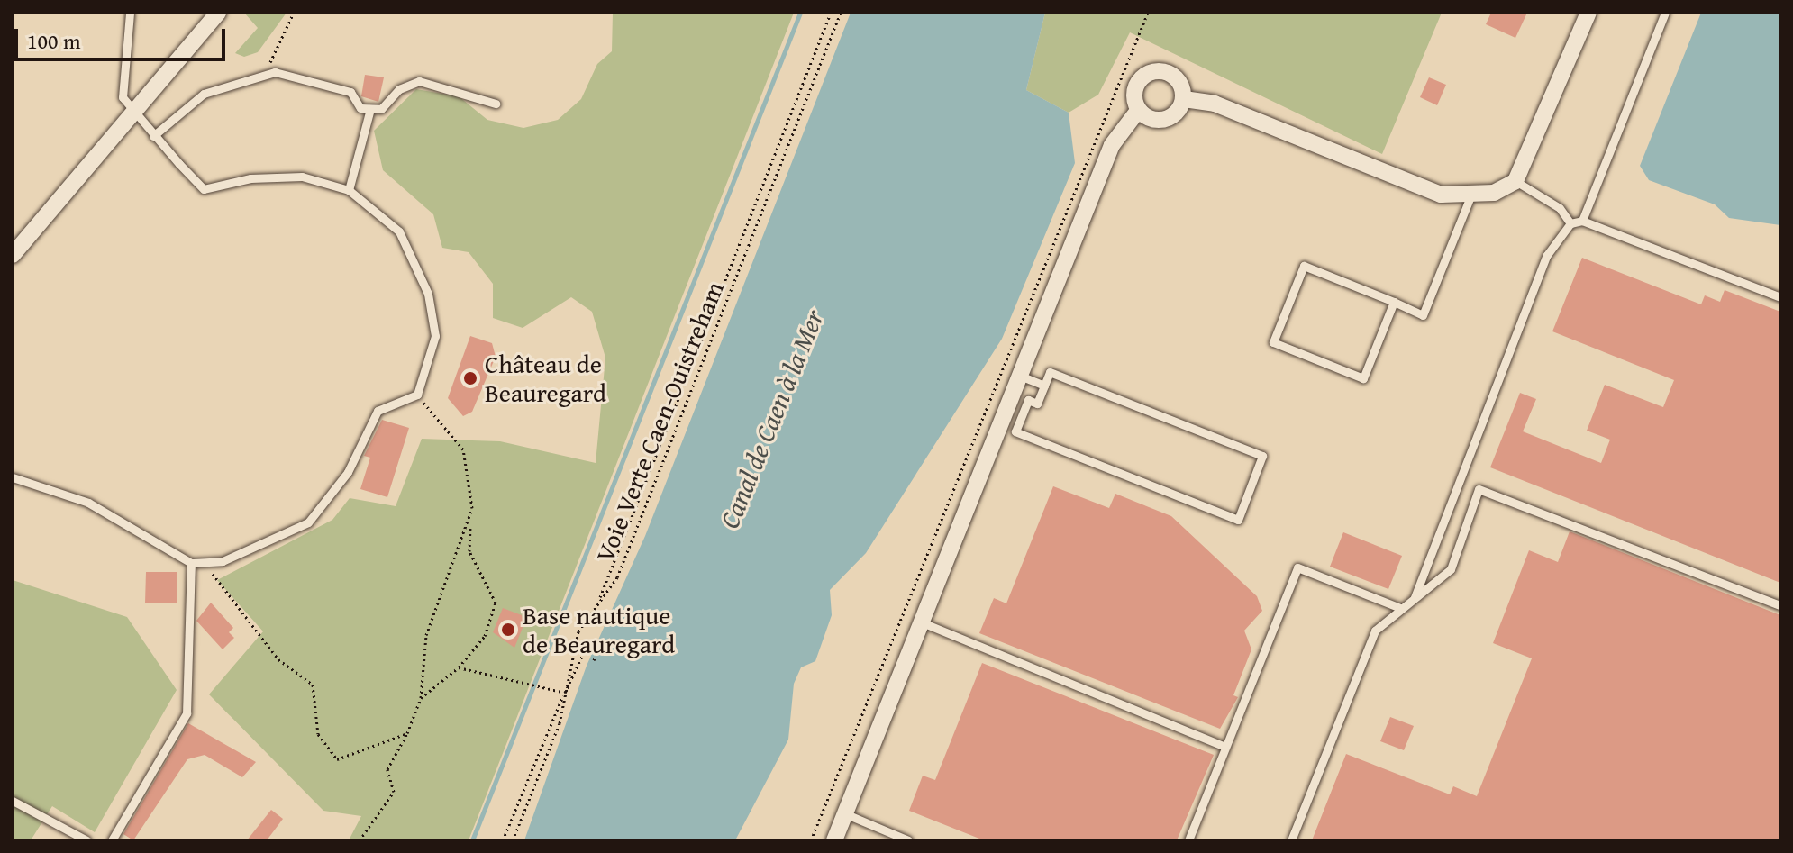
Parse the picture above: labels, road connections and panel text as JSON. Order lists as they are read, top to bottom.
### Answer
{
  "streets": {
    "path": ["Voie Verte Caen-Ouistreham"]
  },
  "water": ["Canal de Caen à la Mer"],
  "places": ["Château de Beauregard", "Base nautique de Beauregard"],
  "scale_bar": "100 m"
}
